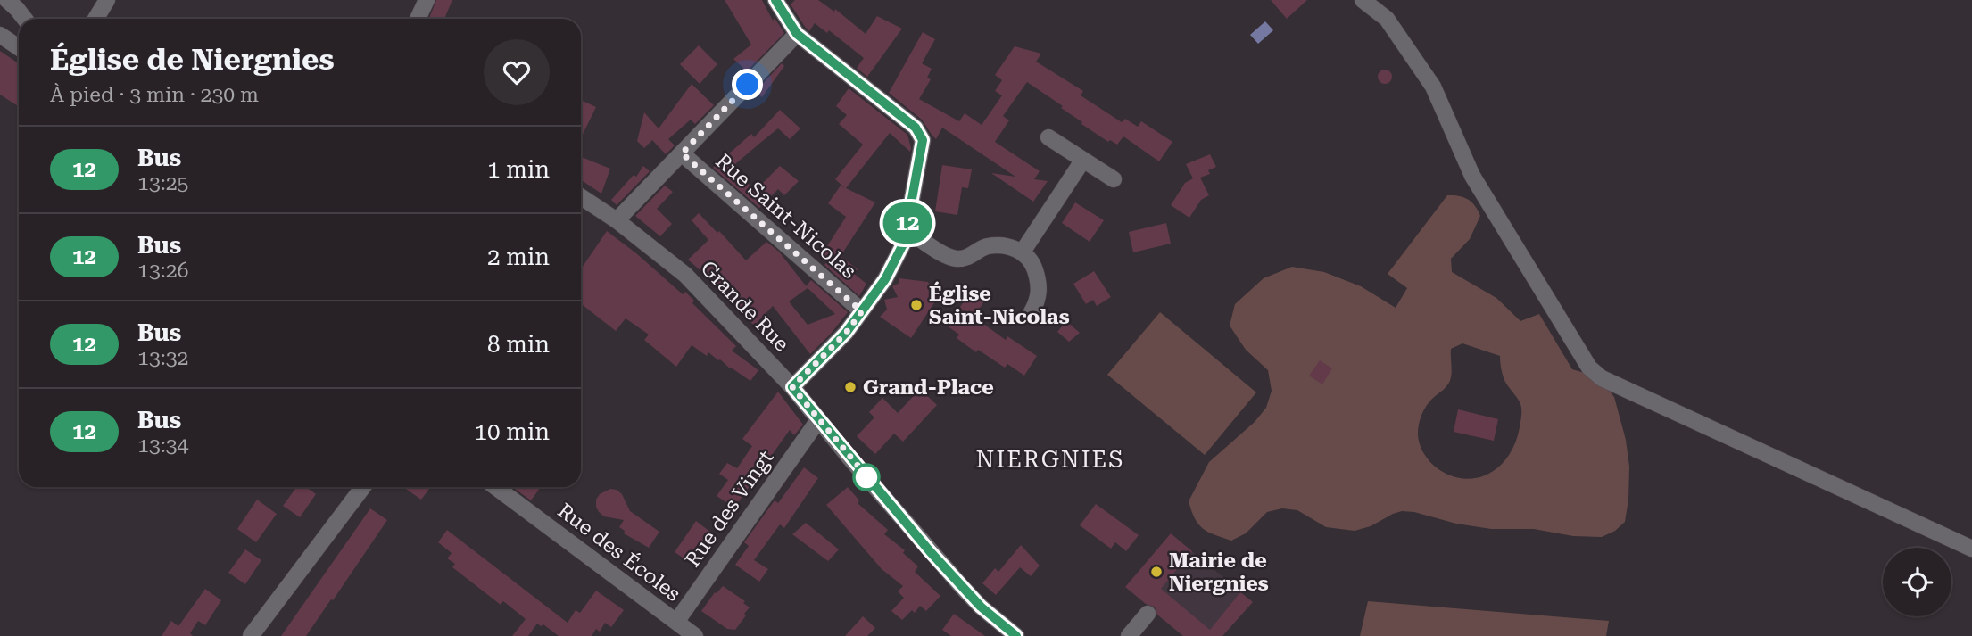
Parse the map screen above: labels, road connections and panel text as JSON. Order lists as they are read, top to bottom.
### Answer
{
  "streets": {
    "street": [
      "Rue Saint-Nicolas",
      "Grande Rue",
      "Rue des Vingt",
      "Rue des Écoles"
    ]
  },
  "crossings": [
    ["Grande Rue", "Rue des Vingt"],
    ["Rue des Vingt", "Rue des Écoles"]
  ],
  "districts": ["NIERGNIES"],
  "places": ["Église Saint-Nicolas", "Grand-Place", "Mairie de Niergnies"],
  "lines": ["bus line 12"],
  "page": {
    "on_map": "12",
    "heading": ["Église de Niergnies", "À pied · 3 min · 230 m"],
    "list": [
      {
        "mark": "12",
        "name": "Bus",
        "note": "13:25",
        "value": "1 min"
      },
      {
        "mark": "12",
        "name": "Bus",
        "note": "13:26",
        "value": "2 min"
      },
      {
        "mark": "12",
        "name": "Bus",
        "note": "13:32",
        "value": "8 min"
      },
      {
        "mark": "12",
        "name": "Bus",
        "note": "13:34",
        "value": "10 min"
      }
    ]
  }
}
